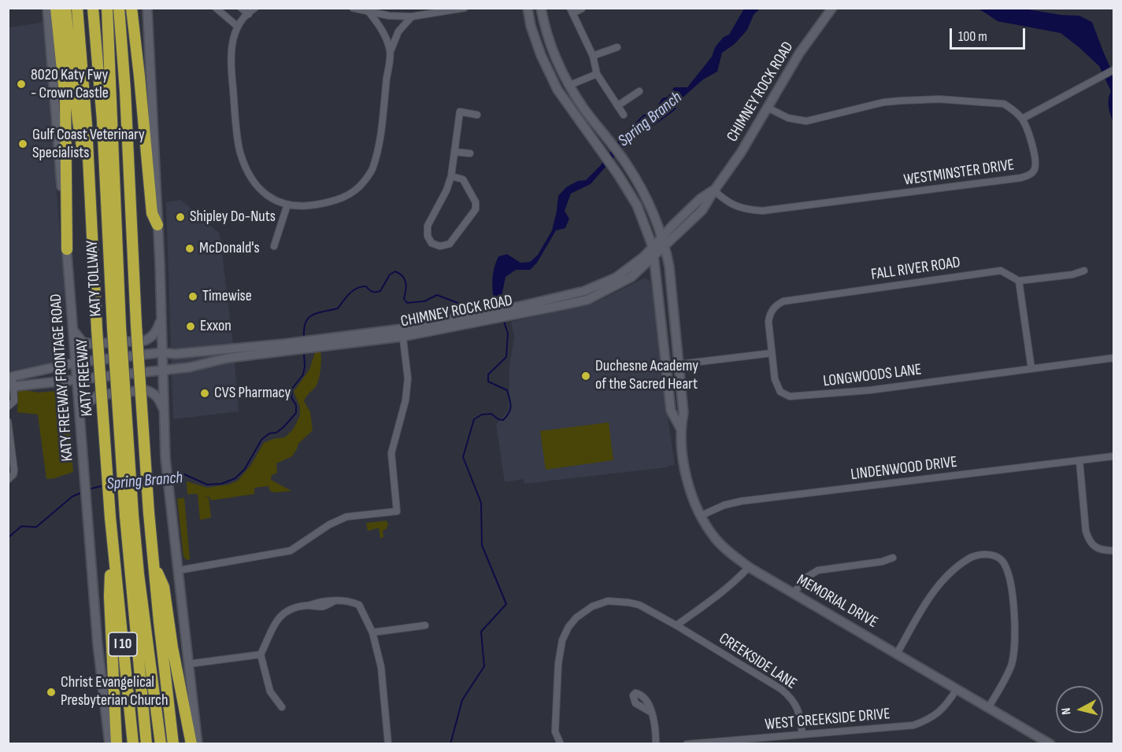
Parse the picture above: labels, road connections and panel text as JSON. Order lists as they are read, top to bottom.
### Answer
{
  "streets": {
    "highway": ["KATY TOLLWAY", "KATY FREEWAY", "I 10"],
    "main road": ["CHIMNEY ROCK ROAD", "KATY FREEWAY FRONTAGE ROAD", "MEMORIAL DRIVE"],
    "street": [
      "WESTMINSTER DRIVE",
      "FALL RIVER ROAD",
      "LONGWOODS LANE",
      "LINDENWOOD DRIVE",
      "CREEKSIDE LANE",
      "WEST CREEKSIDE DRIVE"
    ]
  },
  "crossings": [
    ["CHIMNEY ROCK ROAD", "WESTMINSTER DRIVE"],
    ["CHIMNEY ROCK ROAD", "KATY FREEWAY FRONTAGE ROAD"],
    ["CHIMNEY ROCK ROAD", "MEMORIAL DRIVE"],
    ["FALL RIVER ROAD", "LONGWOODS LANE"],
    ["LINDENWOOD DRIVE", "MEMORIAL DRIVE"],
    ["MEMORIAL DRIVE", "WEST CREEKSIDE DRIVE"],
    ["CREEKSIDE LANE", "WEST CREEKSIDE DRIVE"]
  ],
  "water": ["Spring Branch"],
  "places": [
    "8020 Katy Fwy - Crown Castle",
    "Gulf Coast Veterinary Specialists",
    "Shipley Do-Nuts",
    "McDonald's",
    "Timewise",
    "Exxon",
    "Duchesne Academy of the Sacred Heart",
    "CVS Pharmacy",
    "Christ Evangelical Presbyterian Church"
  ],
  "scale_bar": "100 m",
  "north": "left"
}
